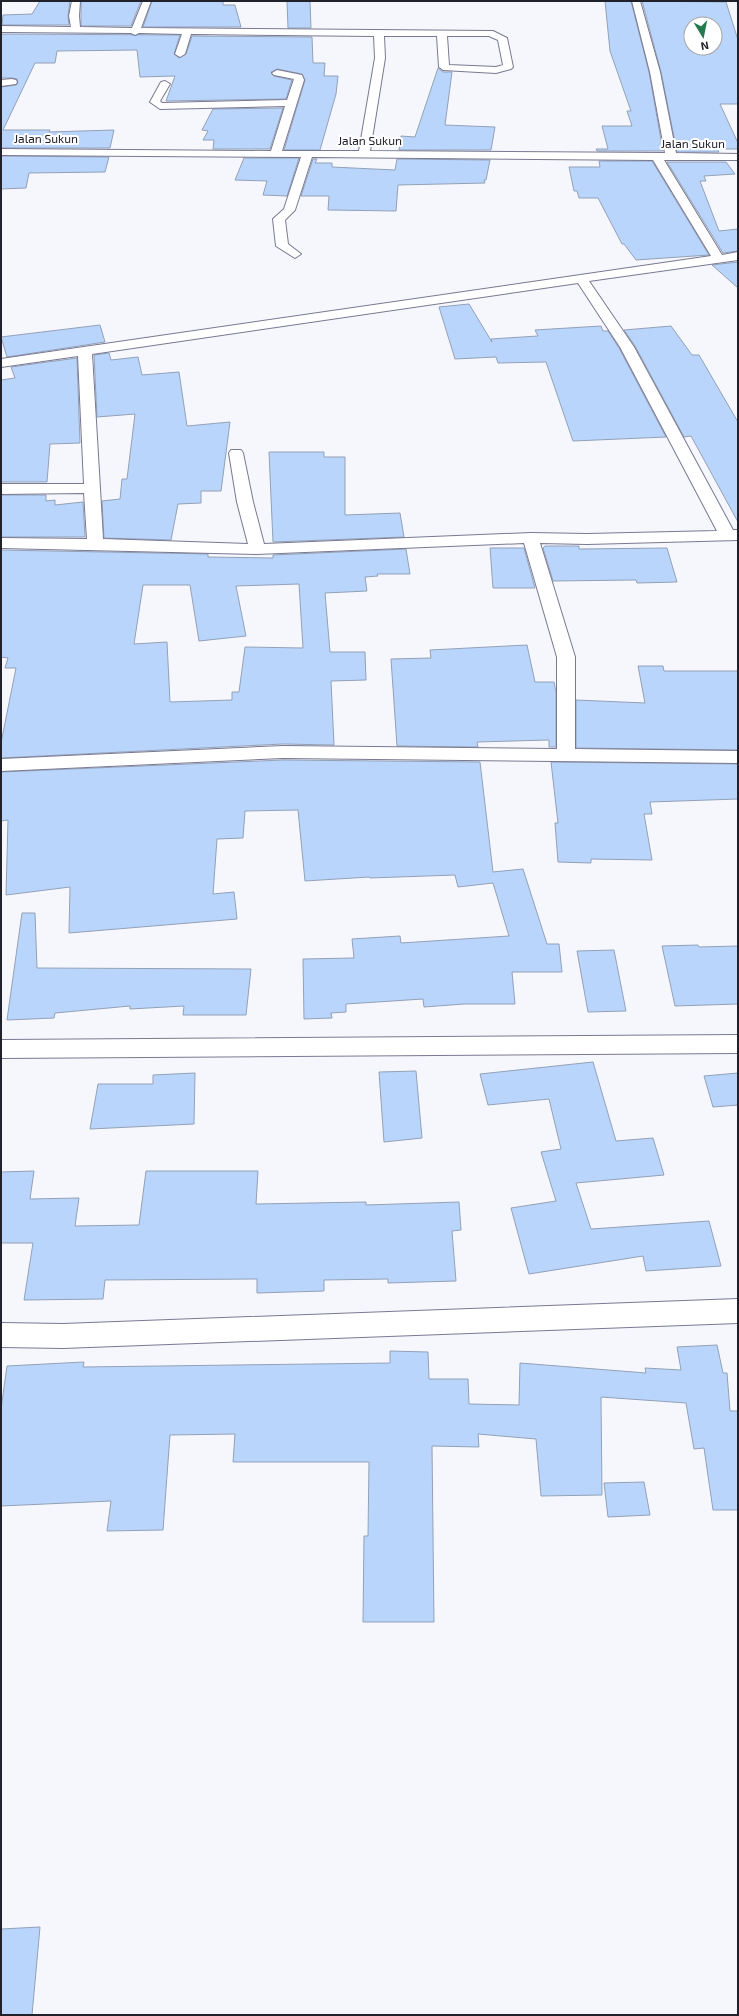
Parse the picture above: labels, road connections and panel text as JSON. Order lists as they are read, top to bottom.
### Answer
{
  "streets": {
    "street": ["Jalan Sukun"]
  },
  "north": "bottom"
}
